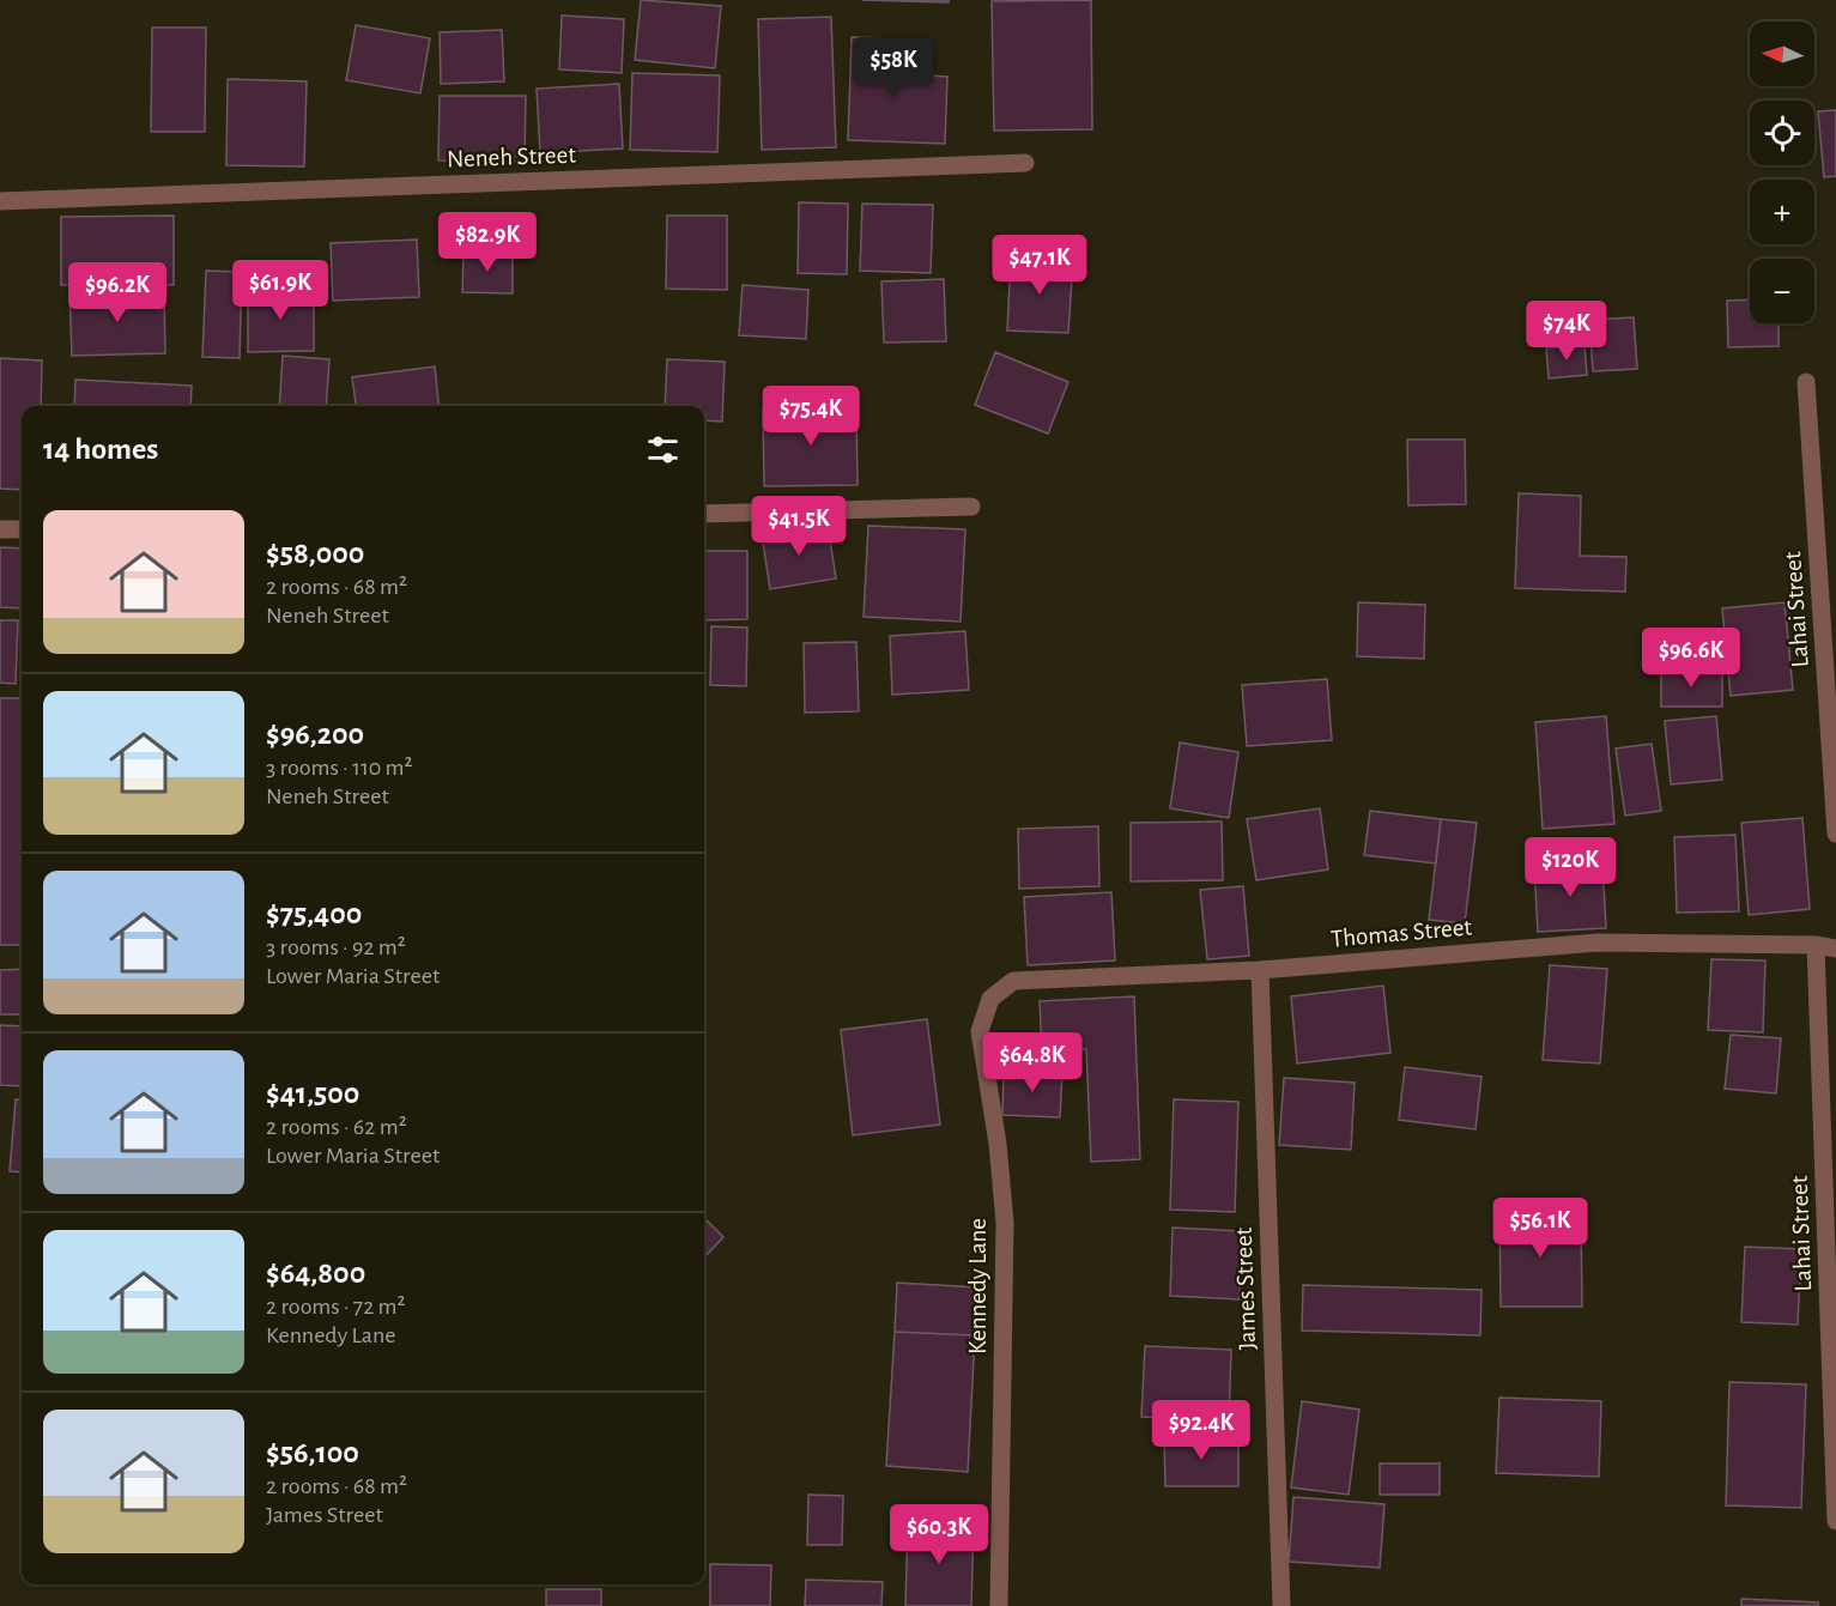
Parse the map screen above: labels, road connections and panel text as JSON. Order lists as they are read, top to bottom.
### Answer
{
  "streets": {
    "street": [
      "Neneh Street",
      "Lahai Street",
      "Thomas Street",
      "Kennedy Lane",
      "James Street"
    ]
  },
  "crossings": [
    ["Lahai Street", "Thomas Street"],
    ["Thomas Street", "Kennedy Lane"],
    ["Thomas Street", "James Street"]
  ],
  "north": "left",
  "page": {
    "map_buttons": ["+", "−"],
    "price": [
      "$58K",
      "$82.9K",
      "$47.1K",
      "$61.9K",
      "$96.2K",
      "$74K",
      "$75.4K",
      "$41.5K",
      "$96.6K",
      "$120K",
      "$64.8K",
      "$56.1K",
      "$92.4K",
      "$60.3K"
    ],
    "heading": "14 homes",
    "list": [
      {
        "name": "$58,000",
        "note": "2 rooms · 68 m² · Neneh Street"
      },
      {
        "name": "$96,200",
        "note": "3 rooms · 110 m² · Neneh Street"
      },
      {
        "name": "$75,400",
        "note": "3 rooms · 92 m² · Lower Maria Street"
      },
      {
        "name": "$41,500",
        "note": "2 rooms · 62 m² · Lower Maria Street"
      },
      {
        "name": "$64,800",
        "note": "2 rooms · 72 m² · Kennedy Lane"
      },
      {
        "name": "$56,100",
        "note": "2 rooms · 68 m² · James Street"
      }
    ]
  }
}
